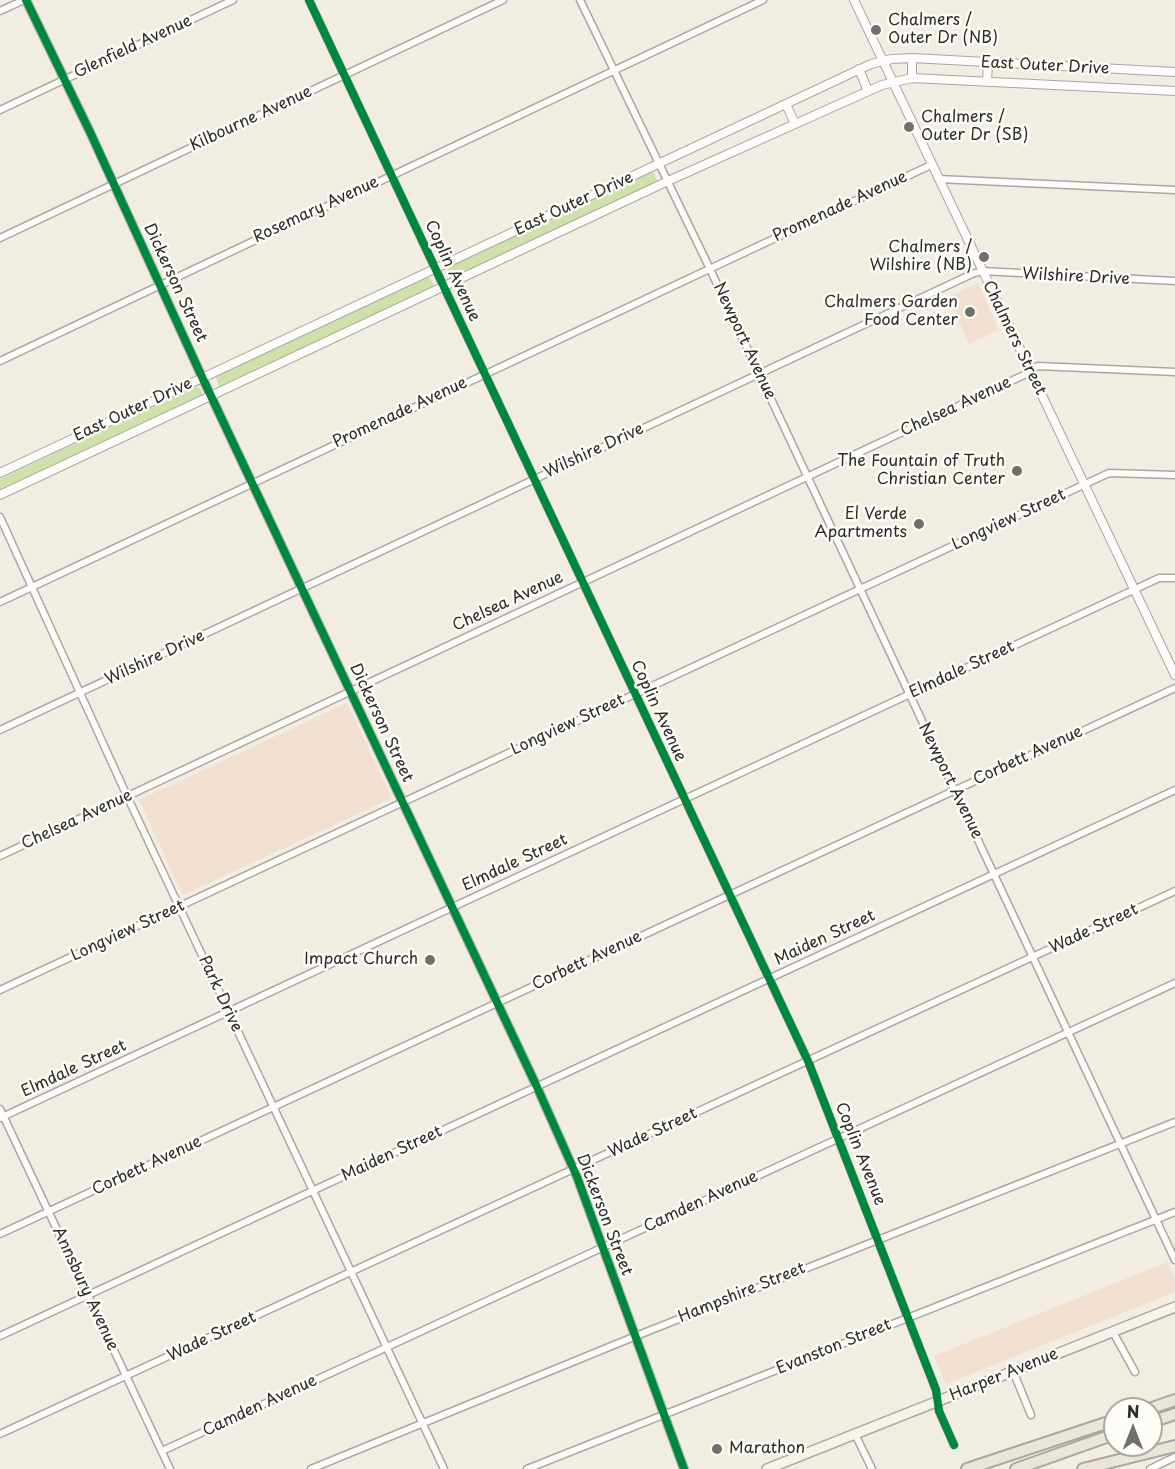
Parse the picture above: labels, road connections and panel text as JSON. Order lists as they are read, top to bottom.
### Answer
{
  "streets": {
    "main road": ["Harper Avenue"],
    "street": [
      "Glenfield Avenue",
      "East Outer Drive",
      "Kilbourne Avenue",
      "Promenade Avenue",
      "Rosemary Avenue",
      "Coplin Avenue",
      "Wilshire Drive",
      "Dickerson Street",
      "Chalmers Street",
      "Newport Avenue",
      "Chelsea Avenue",
      "Longview Street",
      "Elmdale Street",
      "Corbett Avenue",
      "Wade Street",
      "Maiden Street",
      "Park Drive",
      "Camden Avenue",
      "Annsbury Avenue",
      "Hampshire Street",
      "Evanston Street"
    ]
  },
  "crossings": [
    ["Glenfield Avenue", "Dickerson Street"],
    ["East Outer Drive", "Coplin Avenue"],
    ["East Outer Drive", "Dickerson Street"],
    ["East Outer Drive", "Chalmers Street"],
    ["East Outer Drive", "Newport Avenue"],
    ["Kilbourne Avenue", "Coplin Avenue"],
    ["Kilbourne Avenue", "Dickerson Street"],
    ["Promenade Avenue", "Coplin Avenue"],
    ["Promenade Avenue", "Dickerson Street"],
    ["Promenade Avenue", "Chalmers Street"],
    ["Promenade Avenue", "Newport Avenue"],
    ["Promenade Avenue", "Park Drive"],
    ["Rosemary Avenue", "Coplin Avenue"],
    ["Rosemary Avenue", "Dickerson Street"],
    ["Coplin Avenue", "Wilshire Drive"],
    ["Coplin Avenue", "Chelsea Avenue"],
    ["Coplin Avenue", "Longview Street"],
    ["Coplin Avenue", "Elmdale Street"],
    ["Coplin Avenue", "Corbett Avenue"],
    ["Coplin Avenue", "Wade Street"],
    ["Coplin Avenue", "Maiden Street"],
    ["Coplin Avenue", "Camden Avenue"],
    ["Coplin Avenue", "Hampshire Street"],
    ["Coplin Avenue", "Evanston Street"],
    ["Coplin Avenue", "Harper Avenue"],
    ["Wilshire Drive", "Dickerson Street"],
    ["Wilshire Drive", "Chalmers Street"],
    ["Wilshire Drive", "Newport Avenue"],
    ["Wilshire Drive", "Park Drive"],
    ["Dickerson Street", "Chelsea Avenue"],
    ["Dickerson Street", "Longview Street"],
    ["Dickerson Street", "Elmdale Street"],
    ["Dickerson Street", "Corbett Avenue"],
    ["Dickerson Street", "Wade Street"],
    ["Dickerson Street", "Maiden Street"],
    ["Dickerson Street", "Camden Avenue"],
    ["Dickerson Street", "Hampshire Street"],
    ["Dickerson Street", "Evanston Street"],
    ["Chalmers Street", "Chelsea Avenue"],
    ["Chalmers Street", "Longview Street"],
    ["Chalmers Street", "Elmdale Street"],
    ["Newport Avenue", "Chelsea Avenue"],
    ["Newport Avenue", "Longview Street"],
    ["Newport Avenue", "Elmdale Street"],
    ["Newport Avenue", "Corbett Avenue"],
    ["Newport Avenue", "Wade Street"],
    ["Newport Avenue", "Maiden Street"],
    ["Newport Avenue", "Camden Avenue"],
    ["Newport Avenue", "Hampshire Street"],
    ["Newport Avenue", "Evanston Street"],
    ["Chelsea Avenue", "Park Drive"],
    ["Longview Street", "Park Drive"],
    ["Elmdale Street", "Park Drive"],
    ["Elmdale Street", "Annsbury Avenue"],
    ["Corbett Avenue", "Park Drive"],
    ["Corbett Avenue", "Annsbury Avenue"],
    ["Wade Street", "Park Drive"],
    ["Wade Street", "Annsbury Avenue"],
    ["Maiden Street", "Park Drive"],
    ["Maiden Street", "Annsbury Avenue"],
    ["Park Drive", "Camden Avenue"],
    ["Park Drive", "Hampshire Street"],
    ["Camden Avenue", "Annsbury Avenue"]
  ],
  "places": [
    "Chalmers / Outer Dr (NB)",
    "Chalmers / Outer Dr (SB)",
    "Chalmers / Wilshire (NB)",
    "Chalmers Garden Food Center",
    "The Fountain of Truth Christian Center",
    "El Verde Apartments",
    "Impact Church",
    "Marathon"
  ],
  "north": "top"
}
